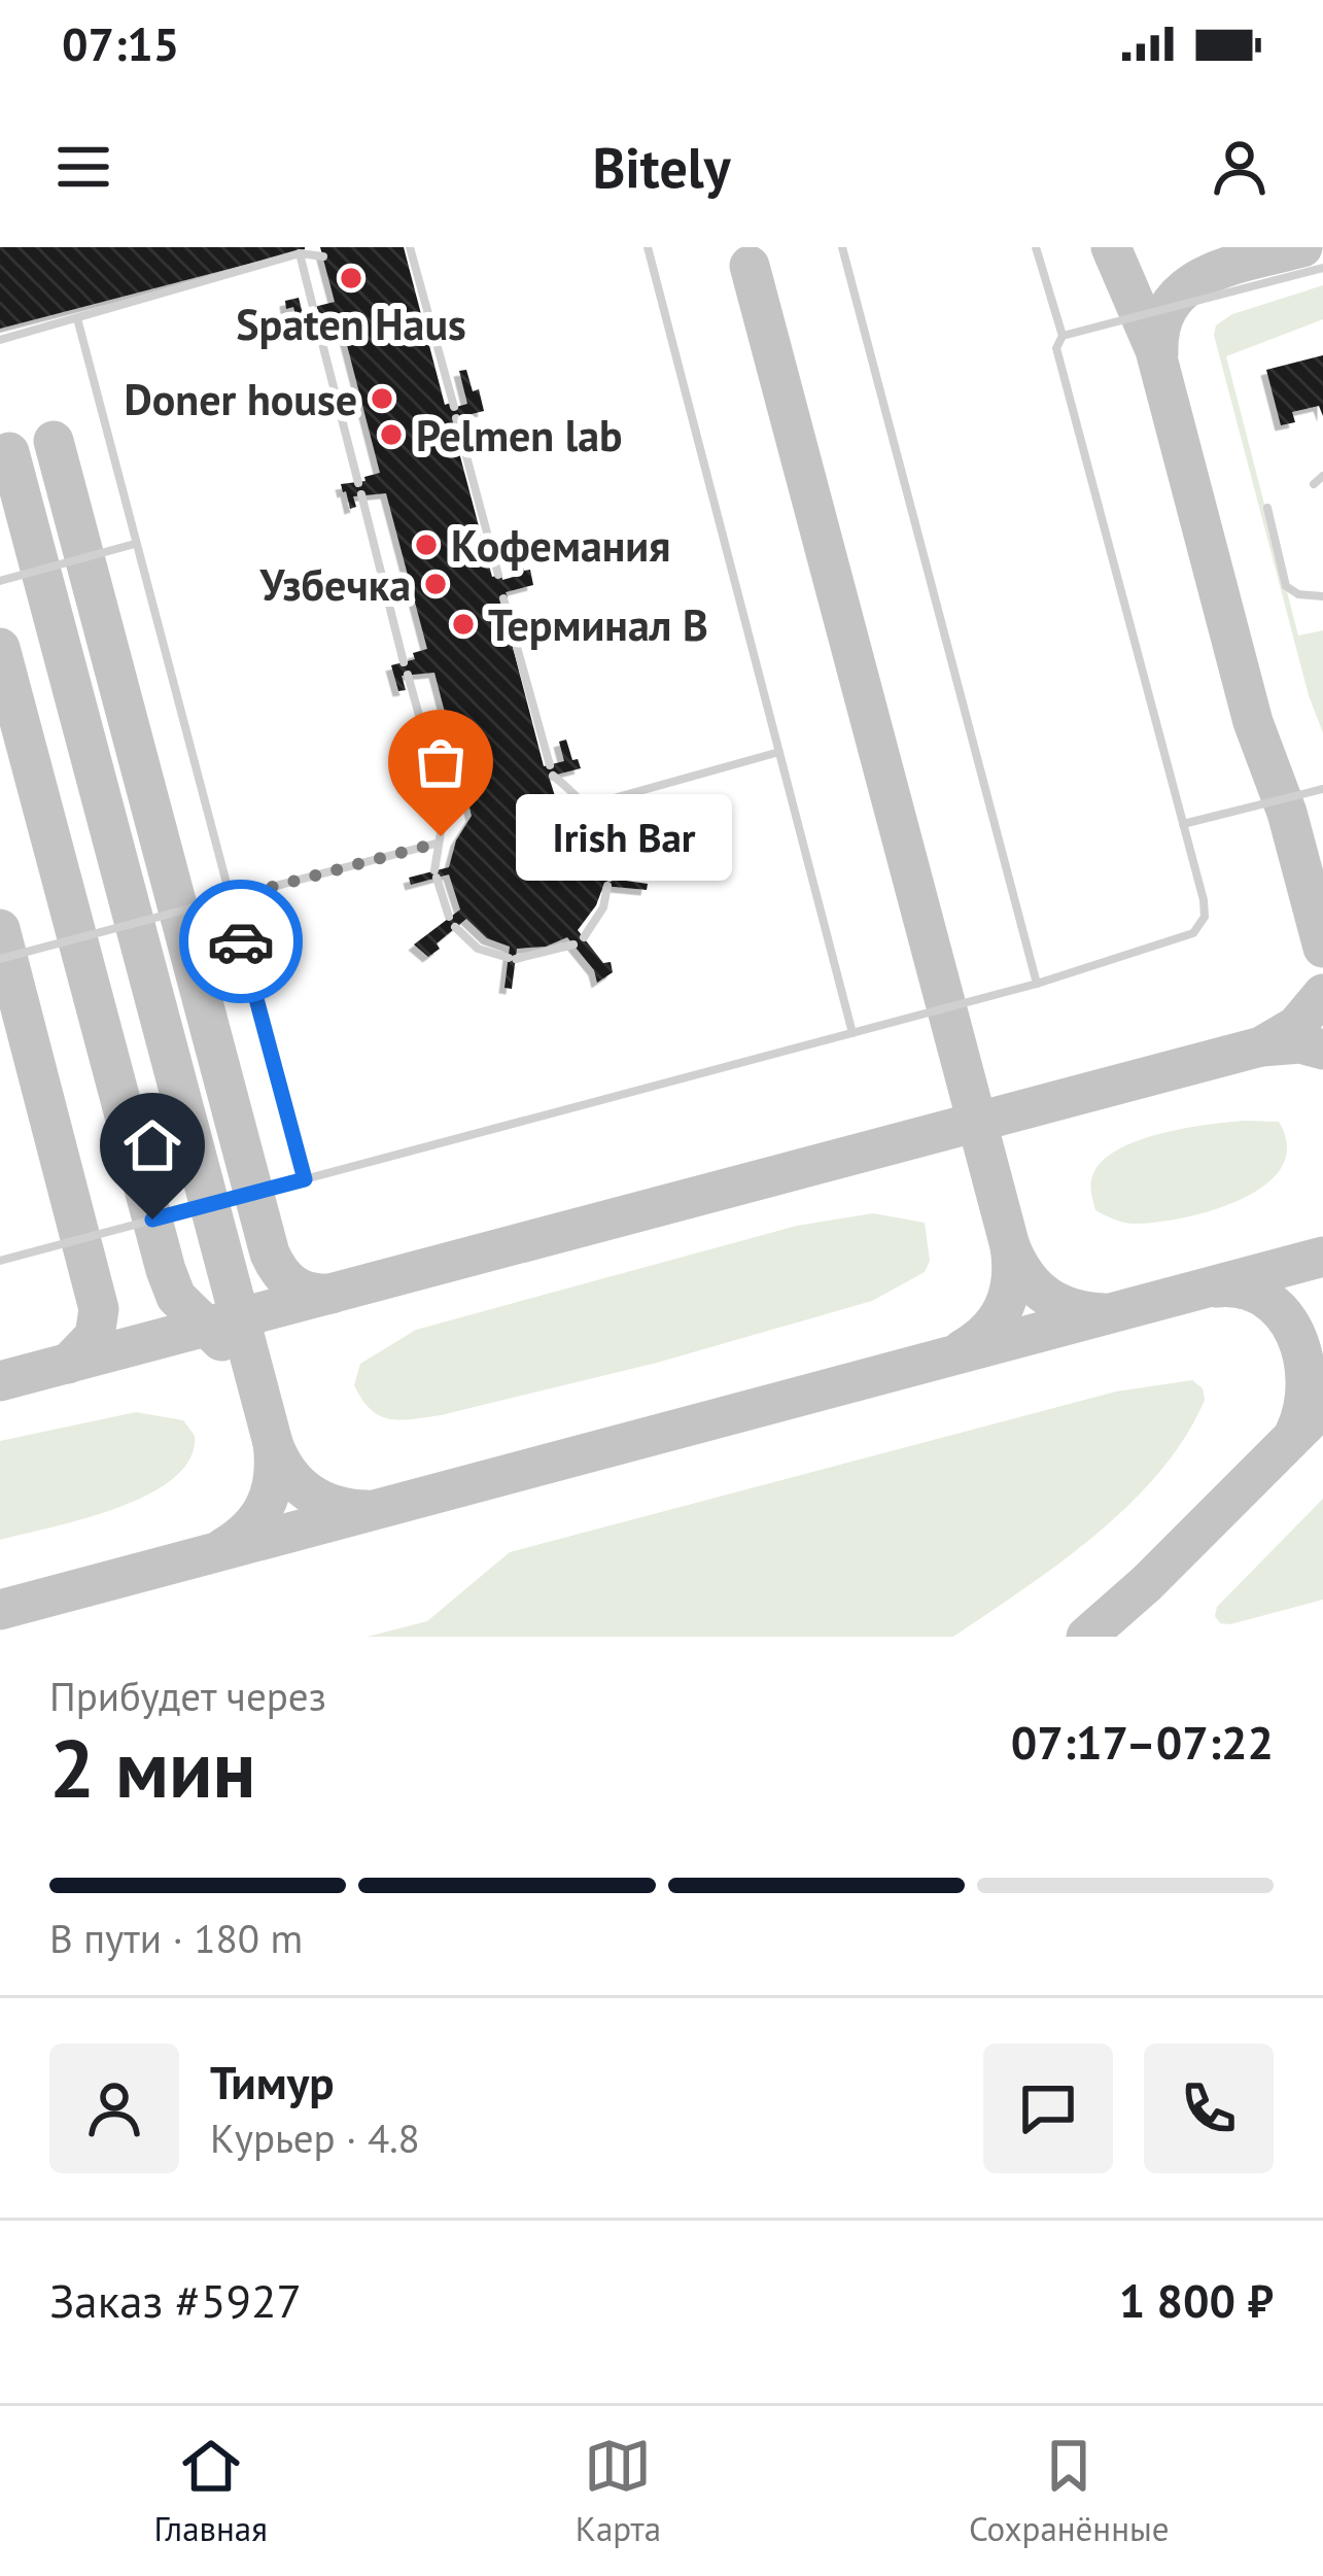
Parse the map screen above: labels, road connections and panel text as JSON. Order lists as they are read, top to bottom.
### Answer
{
  "places": [
    "Spaten Haus",
    "Doner house",
    "Pelmen lab",
    "Кофемания",
    "Узбечка",
    "Терминал B",
    "Irish Bar"
  ],
  "page": {
    "status": "07:15",
    "header": "Bitely",
    "bubble": "Irish Bar",
    "heading": ["2 мин", "Прибудет через", "07:17–07:22"],
    "panel": [
      "Тимур",
      "Курьер · 4.8",
      "Заказ #5927",
      "1 800 ₽"
    ],
    "bar": "В пути · 180 m",
    "tabs": ["Главная", "Карта", "Сохранённые"]
  }
}
